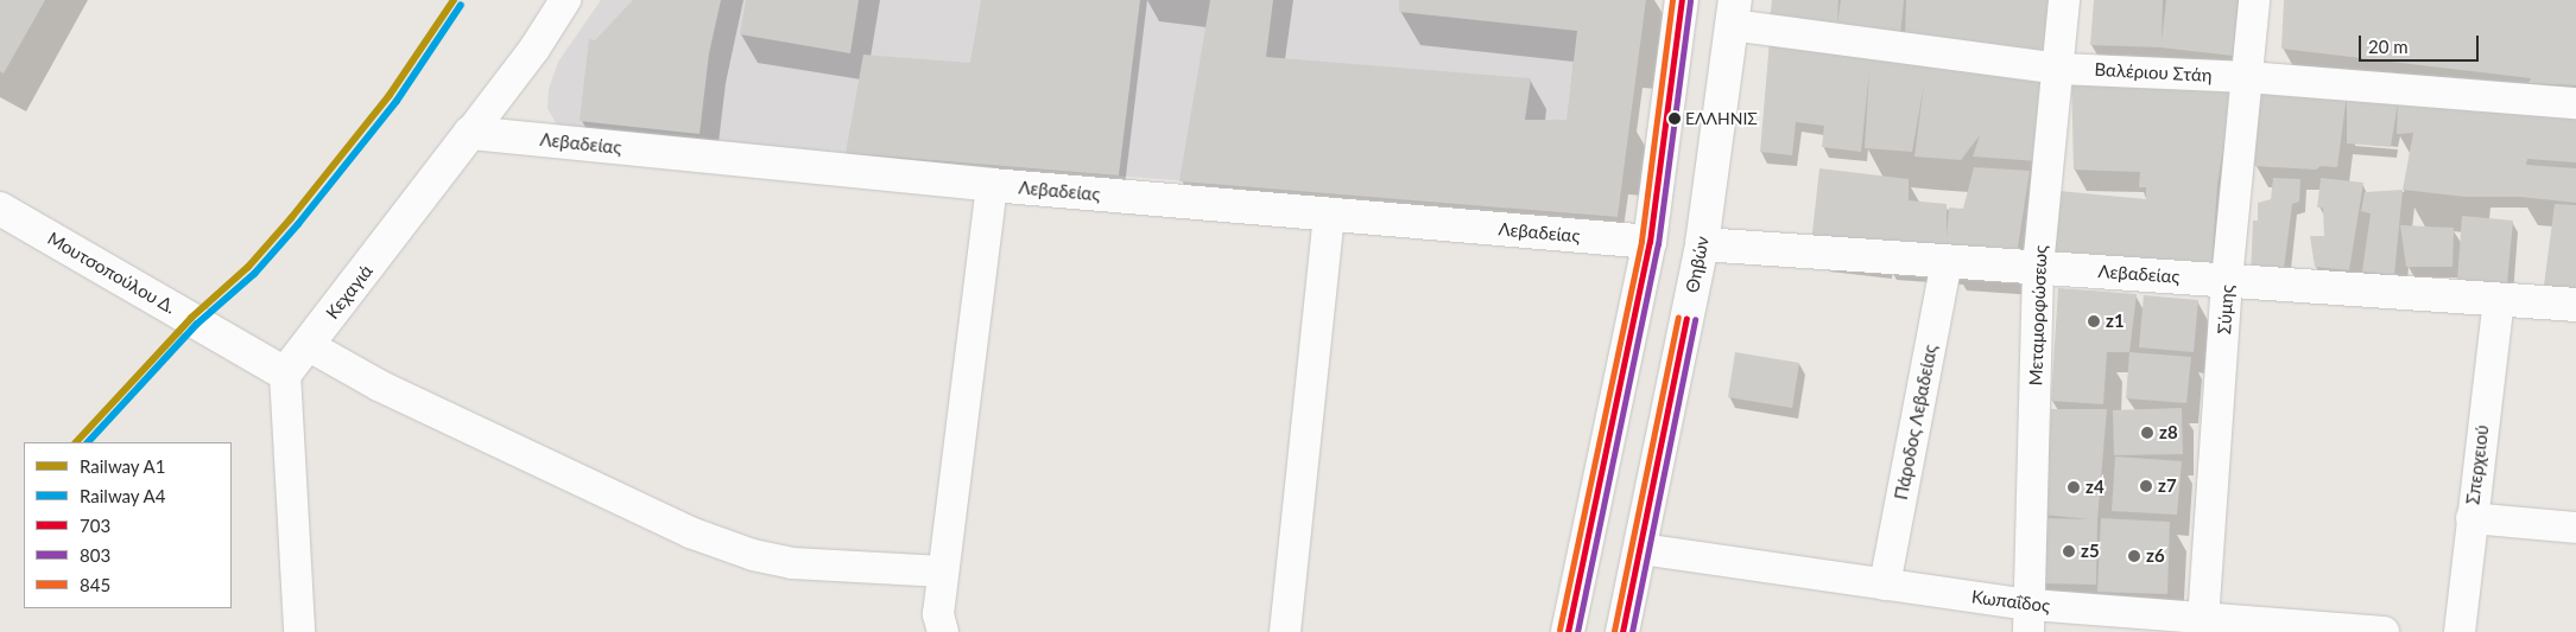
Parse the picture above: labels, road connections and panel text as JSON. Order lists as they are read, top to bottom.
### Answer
{
  "streets": {
    "street": [
      "Βαλέριου Στάη",
      "Λεβαδείας",
      "Θηβών",
      "Μουτσοπούλου Δ.",
      "Κεχαγιά",
      "Σύμης",
      "Μεταμορφώσεως",
      "Πάροδος Λεβαδείας",
      "Σπερχειού",
      "Κωπαΐδος"
    ]
  },
  "crossings": [
    ["Βαλέριου Στάη", "Θηβών"],
    ["Βαλέριου Στάη", "Σύμης"],
    ["Βαλέριου Στάη", "Μεταμορφώσεως"],
    ["Λεβαδείας", "Θηβών"],
    ["Λεβαδείας", "Κεχαγιά"],
    ["Λεβαδείας", "Σύμης"],
    ["Λεβαδείας", "Μεταμορφώσεως"],
    ["Λεβαδείας", "Πάροδος Λεβαδείας"],
    ["Λεβαδείας", "Σπερχειού"],
    ["Θηβών", "Κωπαΐδος"],
    ["Μουτσοπούλου Δ.", "Κεχαγιά"],
    ["Σύμης", "Κωπαΐδος"],
    ["Μεταμορφώσεως", "Κωπαΐδος"],
    ["Πάροδος Λεβαδείας", "Κωπαΐδος"]
  ],
  "places": [
    "ΕΛΛΗΝΙΣ",
    "z1",
    "z8",
    "z7",
    "z4",
    "z5",
    "z6"
  ],
  "lines": [
    "rail line A1",
    "transit line 703",
    "transit line 845",
    "transit line 803",
    "rail line A4"
  ],
  "legend": [
    "Railway A1",
    "Railway A4",
    "703",
    "803",
    "845"
  ],
  "scale_bar": "20 m"
}
